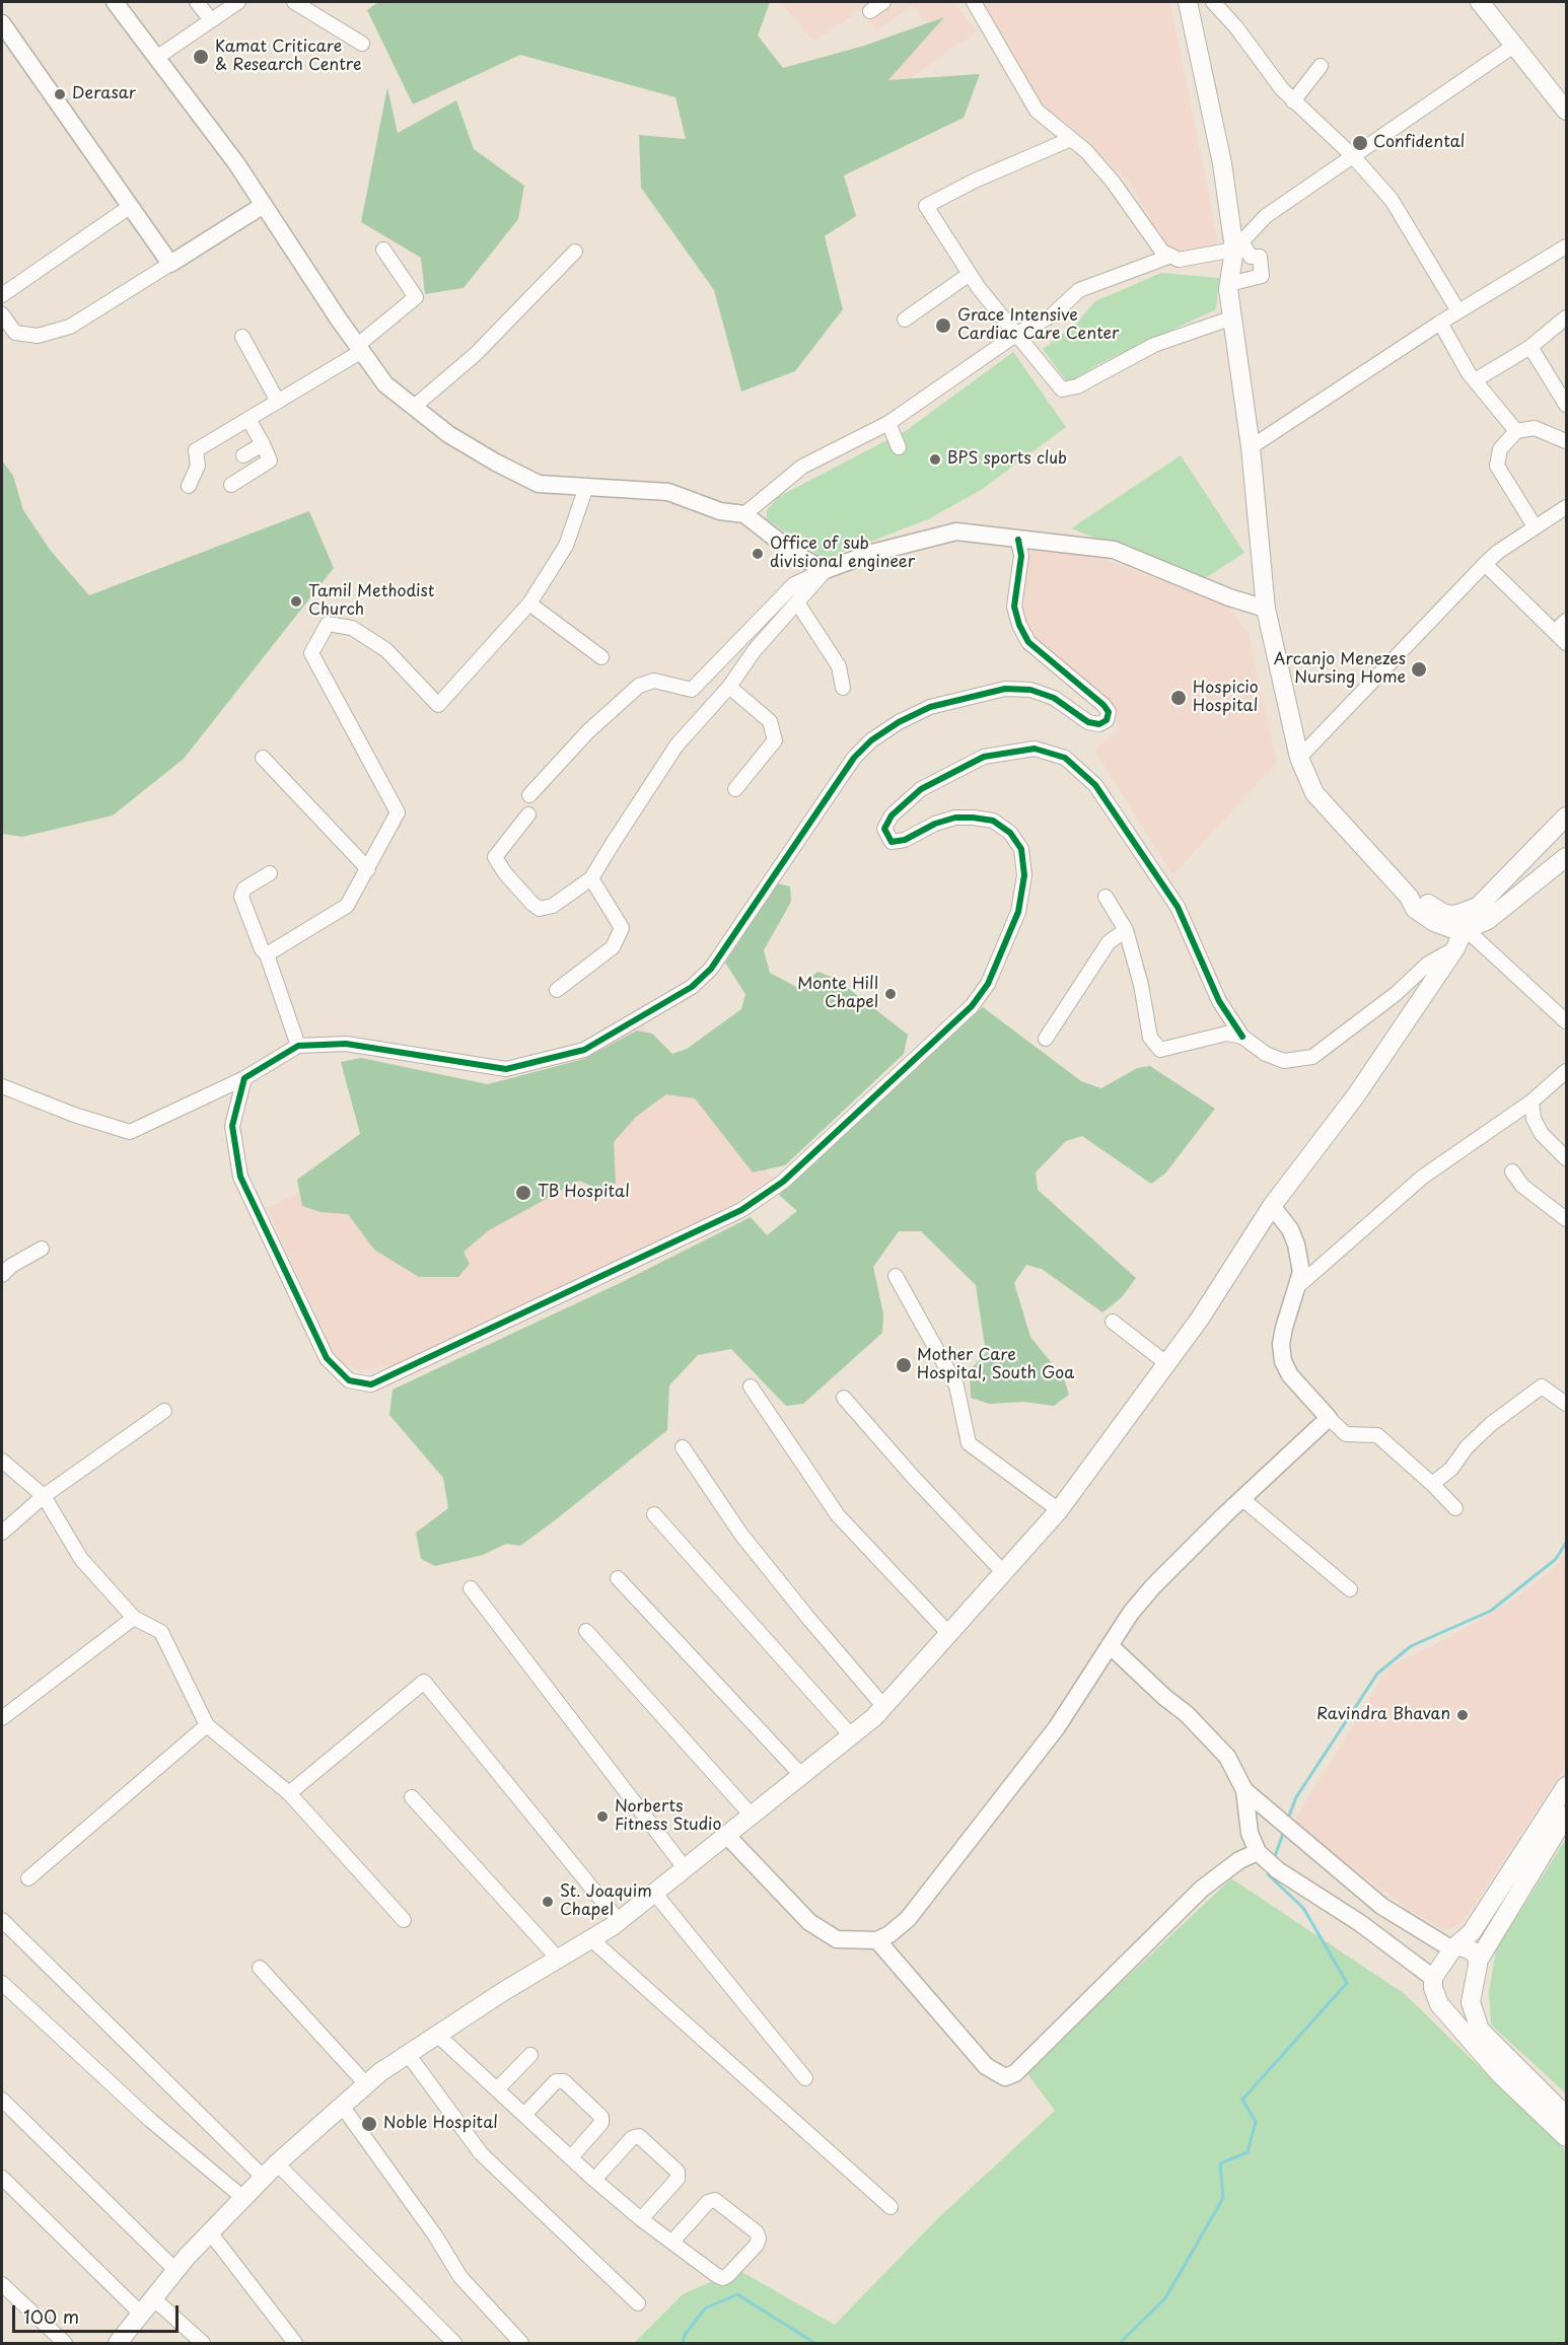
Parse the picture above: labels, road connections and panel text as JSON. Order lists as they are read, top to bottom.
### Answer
{
  "places": [
    "Kamat Criticare & Research Centre",
    "Derasar",
    "Confidental",
    "Grace Intensive Cardiac Care Center",
    "BPS sports club",
    "Office of sub divisional engineer",
    "Tamil Methodist Church",
    "Arcanjo Menezes Nursing Home",
    "Hospicio Hospital",
    "Monte Hill Chapel",
    "TB Hospital",
    "Mother Care Hospital, South Goa",
    "Ravindra Bhavan",
    "Norberts Fitness Studio",
    "St. Joaquim Chapel",
    "Noble Hospital"
  ],
  "scale_bar": "100 m"
}
